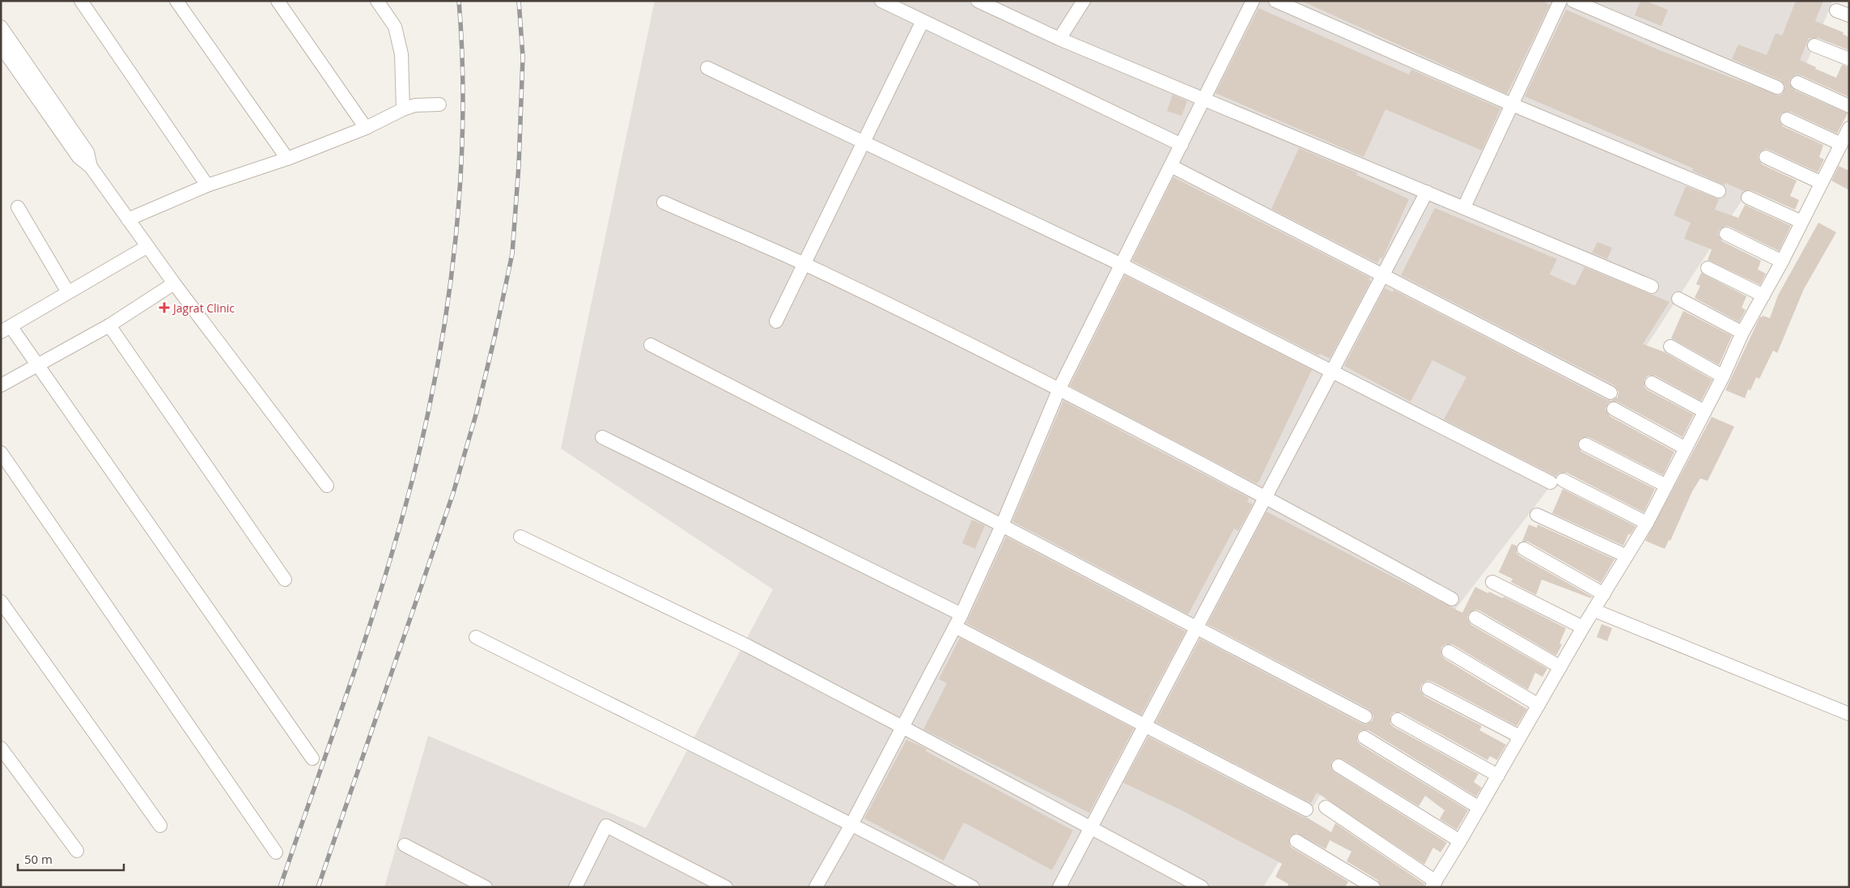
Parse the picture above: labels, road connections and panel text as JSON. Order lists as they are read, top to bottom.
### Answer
{
  "places": {
    "health": ["Jagrat Clinic"]
  },
  "scale_bar": "50 m"
}
